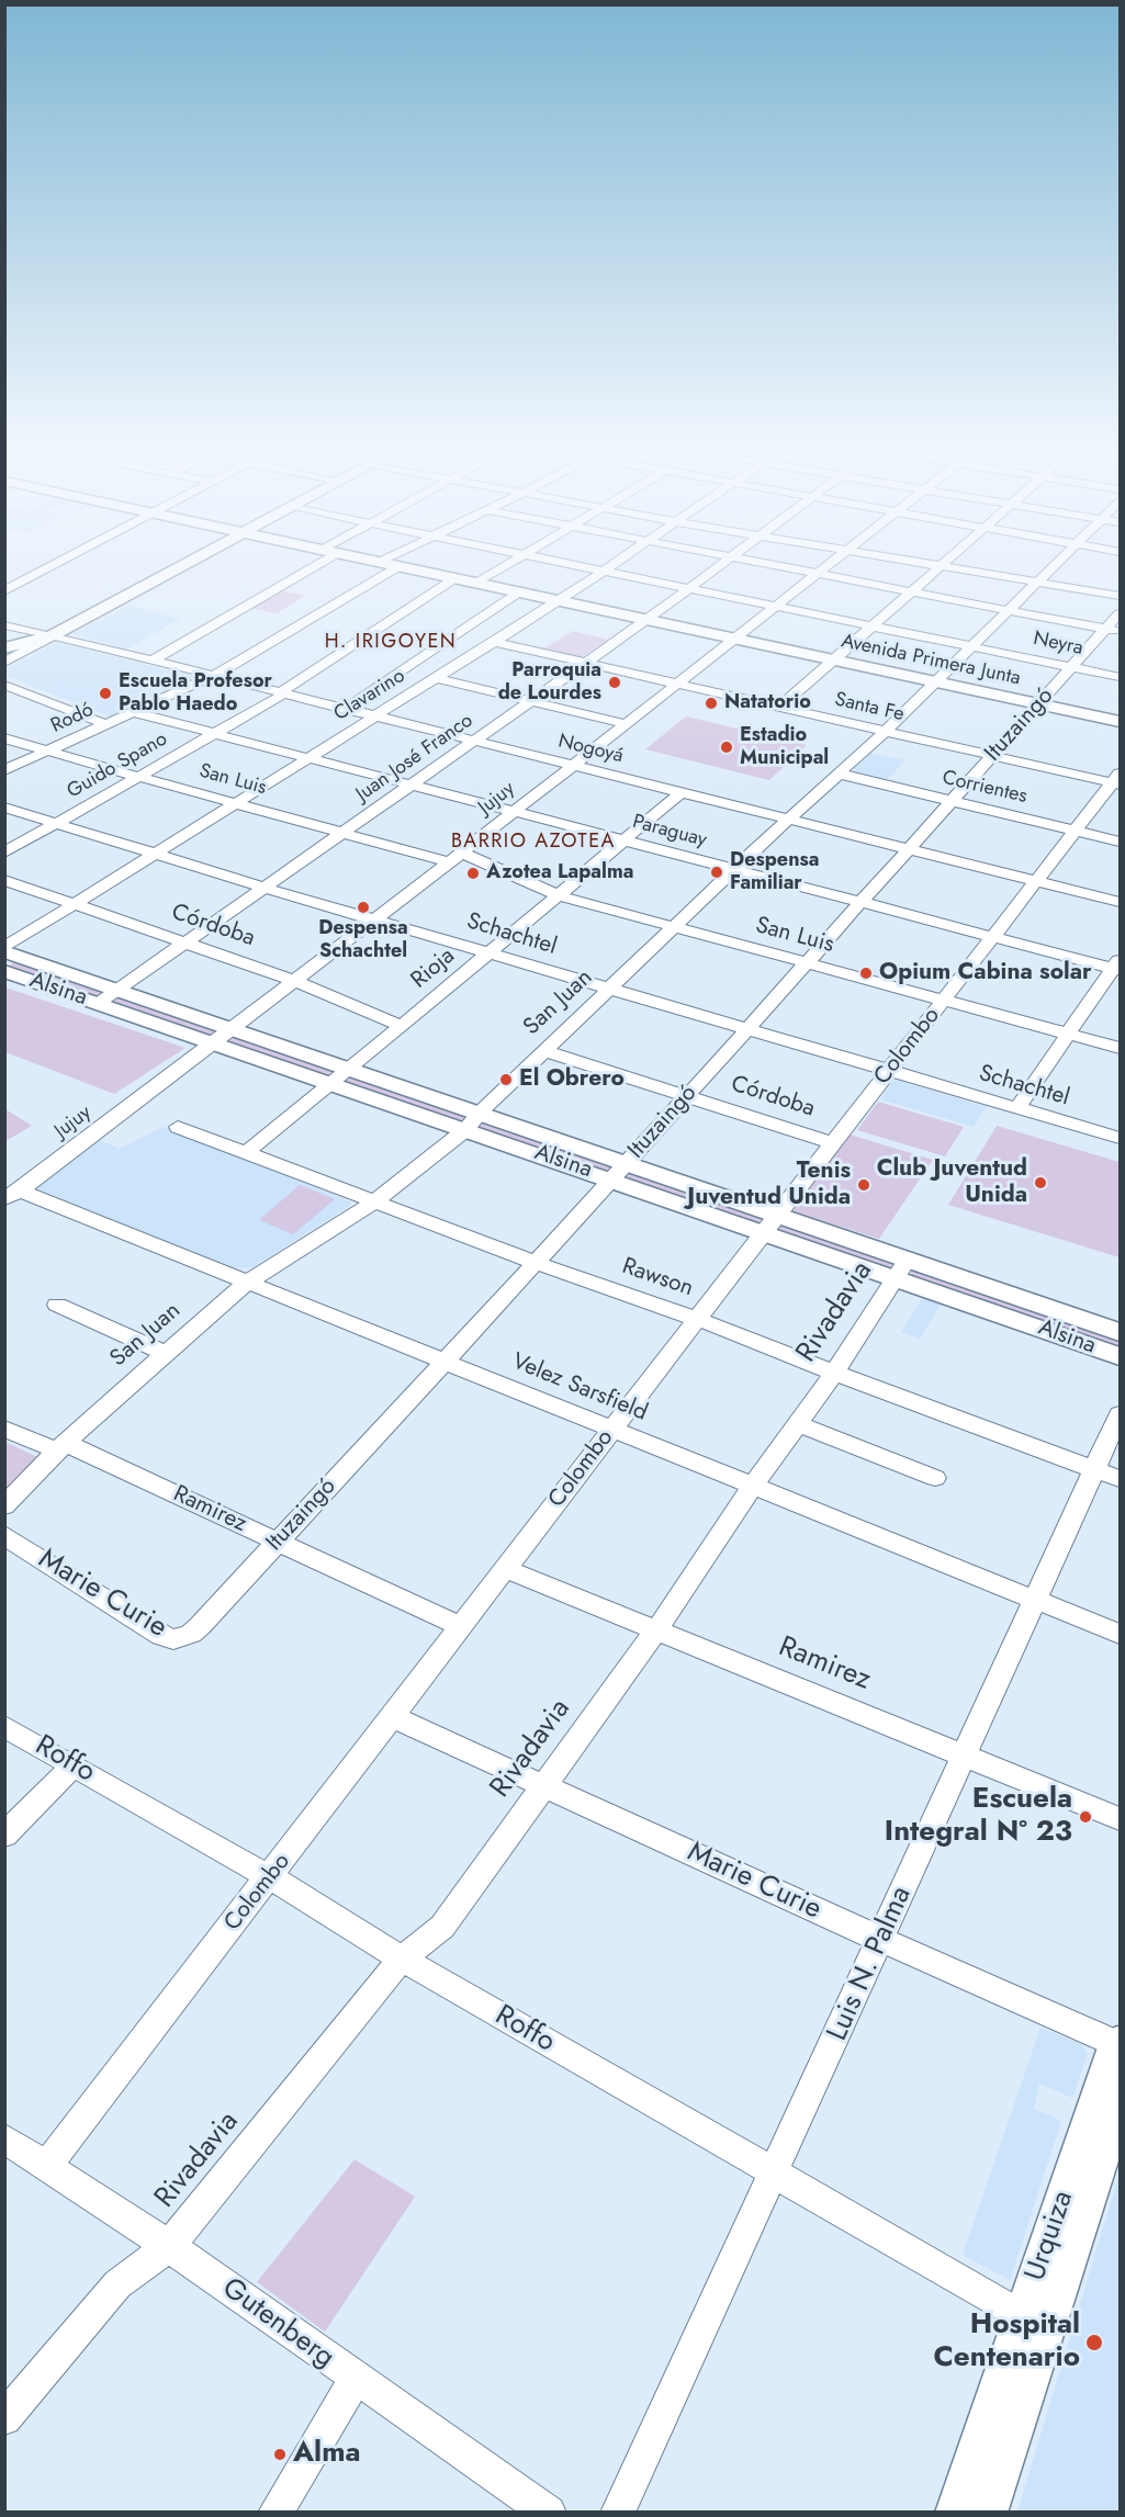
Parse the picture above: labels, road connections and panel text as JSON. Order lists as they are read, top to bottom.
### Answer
{
  "streets": {
    "main road": ["Avenida Primera Junta", "Alsina", "Urquiza"],
    "street": [
      "Neyra",
      "Clavarino",
      "Santa Fe",
      "Rodó",
      "Ituzaingó",
      "Nogoyá",
      "Juan José Franco",
      "Guido Spano",
      "San Luis",
      "Corrientes",
      "Jujuy",
      "Paraguay",
      "Córdoba",
      "Schachtel",
      "Rioja",
      "San Juan",
      "Colombo",
      "Rawson",
      "Rivadavia",
      "Velez Sarsfield",
      "Ramirez",
      "Marie Curie",
      "Roffo",
      "Luis N. Palma",
      "Gutenberg"
    ]
  },
  "crossings": [
    ["Neyra", "Clavarino"],
    ["Neyra", "Ituzaingó"],
    ["Neyra", "Juan José Franco"],
    ["Neyra", "Jujuy"],
    ["Neyra", "San Juan"],
    ["Avenida Primera Junta", "Clavarino"],
    ["Avenida Primera Junta", "Rodó"],
    ["Avenida Primera Junta", "Ituzaingó"],
    ["Avenida Primera Junta", "Juan José Franco"],
    ["Avenida Primera Junta", "Guido Spano"],
    ["Avenida Primera Junta", "Jujuy"],
    ["Avenida Primera Junta", "San Juan"],
    ["Clavarino", "Santa Fe"],
    ["Clavarino", "Nogoyá"],
    ["Clavarino", "San Luis"],
    ["Clavarino", "Paraguay"],
    ["Clavarino", "Córdoba"],
    ["Clavarino", "Schachtel"],
    ["Clavarino", "Alsina"],
    ["Santa Fe", "Ituzaingó"],
    ["Santa Fe", "Juan José Franco"],
    ["Santa Fe", "Jujuy"],
    ["Santa Fe", "San Juan"],
    ["Santa Fe", "Colombo"],
    ["Rodó", "Nogoyá"],
    ["Rodó", "San Luis"],
    ["Rodó", "Paraguay"],
    ["Ituzaingó", "Nogoyá"],
    ["Ituzaingó", "San Luis"],
    ["Ituzaingó", "Corrientes"],
    ["Ituzaingó", "Paraguay"],
    ["Ituzaingó", "Córdoba"],
    ["Ituzaingó", "Schachtel"],
    ["Ituzaingó", "Alsina"],
    ["Ituzaingó", "Rawson"],
    ["Ituzaingó", "Velez Sarsfield"],
    ["Ituzaingó", "Ramirez"],
    ["Ituzaingó", "Marie Curie"],
    ["Nogoyá", "Juan José Franco"],
    ["Nogoyá", "Guido Spano"],
    ["Nogoyá", "Jujuy"],
    ["Nogoyá", "Rioja"],
    ["Nogoyá", "San Juan"],
    ["Nogoyá", "Colombo"],
    ["Juan José Franco", "San Luis"],
    ["Juan José Franco", "Paraguay"],
    ["Juan José Franco", "Córdoba"],
    ["Juan José Franco", "Schachtel"],
    ["Juan José Franco", "Alsina"],
    ["Guido Spano", "San Luis"],
    ["Guido Spano", "Paraguay"],
    ["Guido Spano", "Schachtel"],
    ["San Luis", "Jujuy"],
    ["San Luis", "Rioja"],
    ["San Luis", "San Juan"],
    ["San Luis", "Colombo"],
    ["Corrientes", "San Juan"],
    ["Corrientes", "Colombo"],
    ["Jujuy", "Paraguay"],
    ["Jujuy", "Córdoba"],
    ["Jujuy", "Schachtel"],
    ["Jujuy", "Alsina"],
    ["Jujuy", "Velez Sarsfield"],
    ["Paraguay", "Rioja"],
    ["Paraguay", "San Juan"],
    ["Paraguay", "Colombo"],
    ["Córdoba", "Rioja"],
    ["Córdoba", "San Juan"],
    ["Córdoba", "Colombo"],
    ["Schachtel", "Rioja"],
    ["Schachtel", "San Juan"],
    ["Schachtel", "Colombo"],
    ["Rioja", "Alsina"],
    ["Rioja", "Rawson"],
    ["Alsina", "San Juan"],
    ["Alsina", "Colombo"],
    ["Alsina", "Rivadavia"],
    ["San Juan", "Rawson"],
    ["San Juan", "Velez Sarsfield"],
    ["San Juan", "Ramirez"],
    ["Colombo", "Rawson"],
    ["Colombo", "Velez Sarsfield"],
    ["Colombo", "Ramirez"],
    ["Colombo", "Marie Curie"],
    ["Colombo", "Roffo"],
    ["Colombo", "Gutenberg"],
    ["Rawson", "Rivadavia"],
    ["Rawson", "Luis N. Palma"],
    ["Rivadavia", "Velez Sarsfield"],
    ["Rivadavia", "Ramirez"],
    ["Rivadavia", "Marie Curie"],
    ["Rivadavia", "Roffo"],
    ["Rivadavia", "Gutenberg"],
    ["Velez Sarsfield", "Luis N. Palma"],
    ["Ramirez", "Luis N. Palma"],
    ["Marie Curie", "Luis N. Palma"],
    ["Marie Curie", "Urquiza"],
    ["Roffo", "Luis N. Palma"],
    ["Roffo", "Urquiza"]
  ],
  "districts": ["H. IRIGOYEN", "BARRIO AZOTEA"],
  "places": [
    "Parroquia de Lourdes",
    "Escuela Profesor Pablo Haedo",
    "Natatorio",
    "Estadio Municipal",
    "Despensa Familiar",
    "Azotea Lapalma",
    "Despensa Schachtel",
    "Opium Cabina solar",
    "El Obrero",
    "Club Juventud Unida",
    "Tenis Juventud Unida",
    "Escuela Integral N° 23",
    "Hospital Centenario",
    "Alma"
  ]
}
